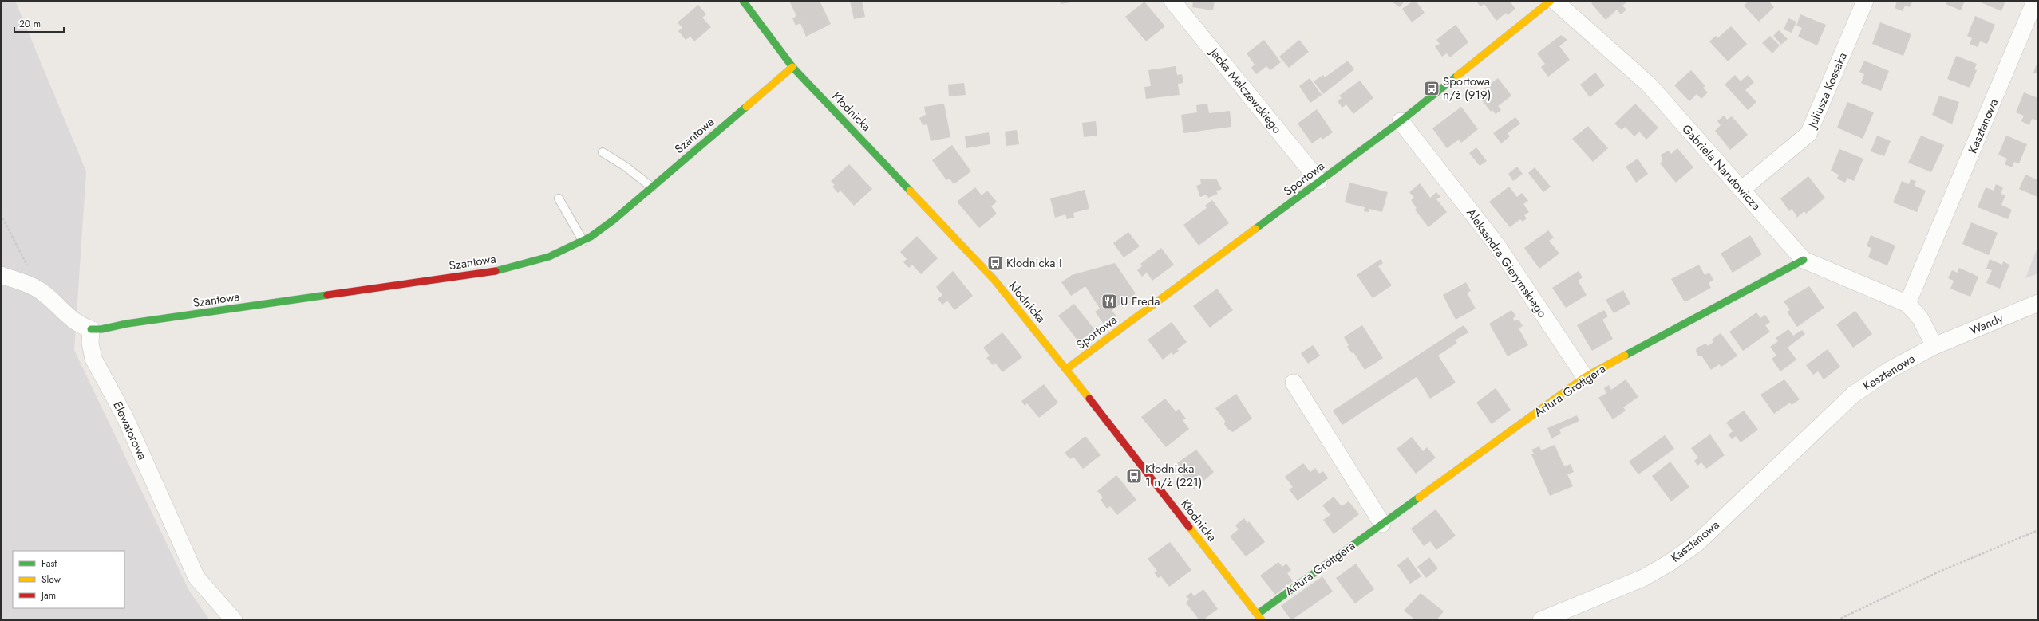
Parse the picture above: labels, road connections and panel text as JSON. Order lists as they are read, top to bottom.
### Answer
{
  "streets": {
    "street": [
      "Juliusza Kossaka",
      "Jacka Malczewskiego",
      "Kłodnicka",
      "Kasztanowa",
      "Szantowa",
      "Gabriela Narutowicza",
      "Sportowa",
      "Aleksandra Gierymskiego",
      "Wandy",
      "Artura Grottgera",
      "Elewatorowa"
    ]
  },
  "crossings": [
    ["Juliusza Kossaka", "Gabriela Narutowicza"],
    ["Jacka Malczewskiego", "Sportowa"],
    ["Kłodnicka", "Szantowa"],
    ["Kłodnicka", "Sportowa"],
    ["Kłodnicka", "Artura Grottgera"],
    ["Kasztanowa", "Gabriela Narutowicza"],
    ["Kasztanowa", "Wandy"],
    ["Szantowa", "Elewatorowa"],
    ["Gabriela Narutowicza", "Artura Grottgera"],
    ["Sportowa", "Aleksandra Gierymskiego"],
    ["Aleksandra Gierymskiego", "Artura Grottgera"]
  ],
  "places": {
    "bus stop": ["Sportowa n/ż (919)", "Kłodnicka I", "Kłodnicka 1 n/ż (221)"],
    "restaurant": ["U Freda"]
  },
  "legend": ["Fast", "Slow", "Jam"],
  "scale_bar": "20 m"
}
